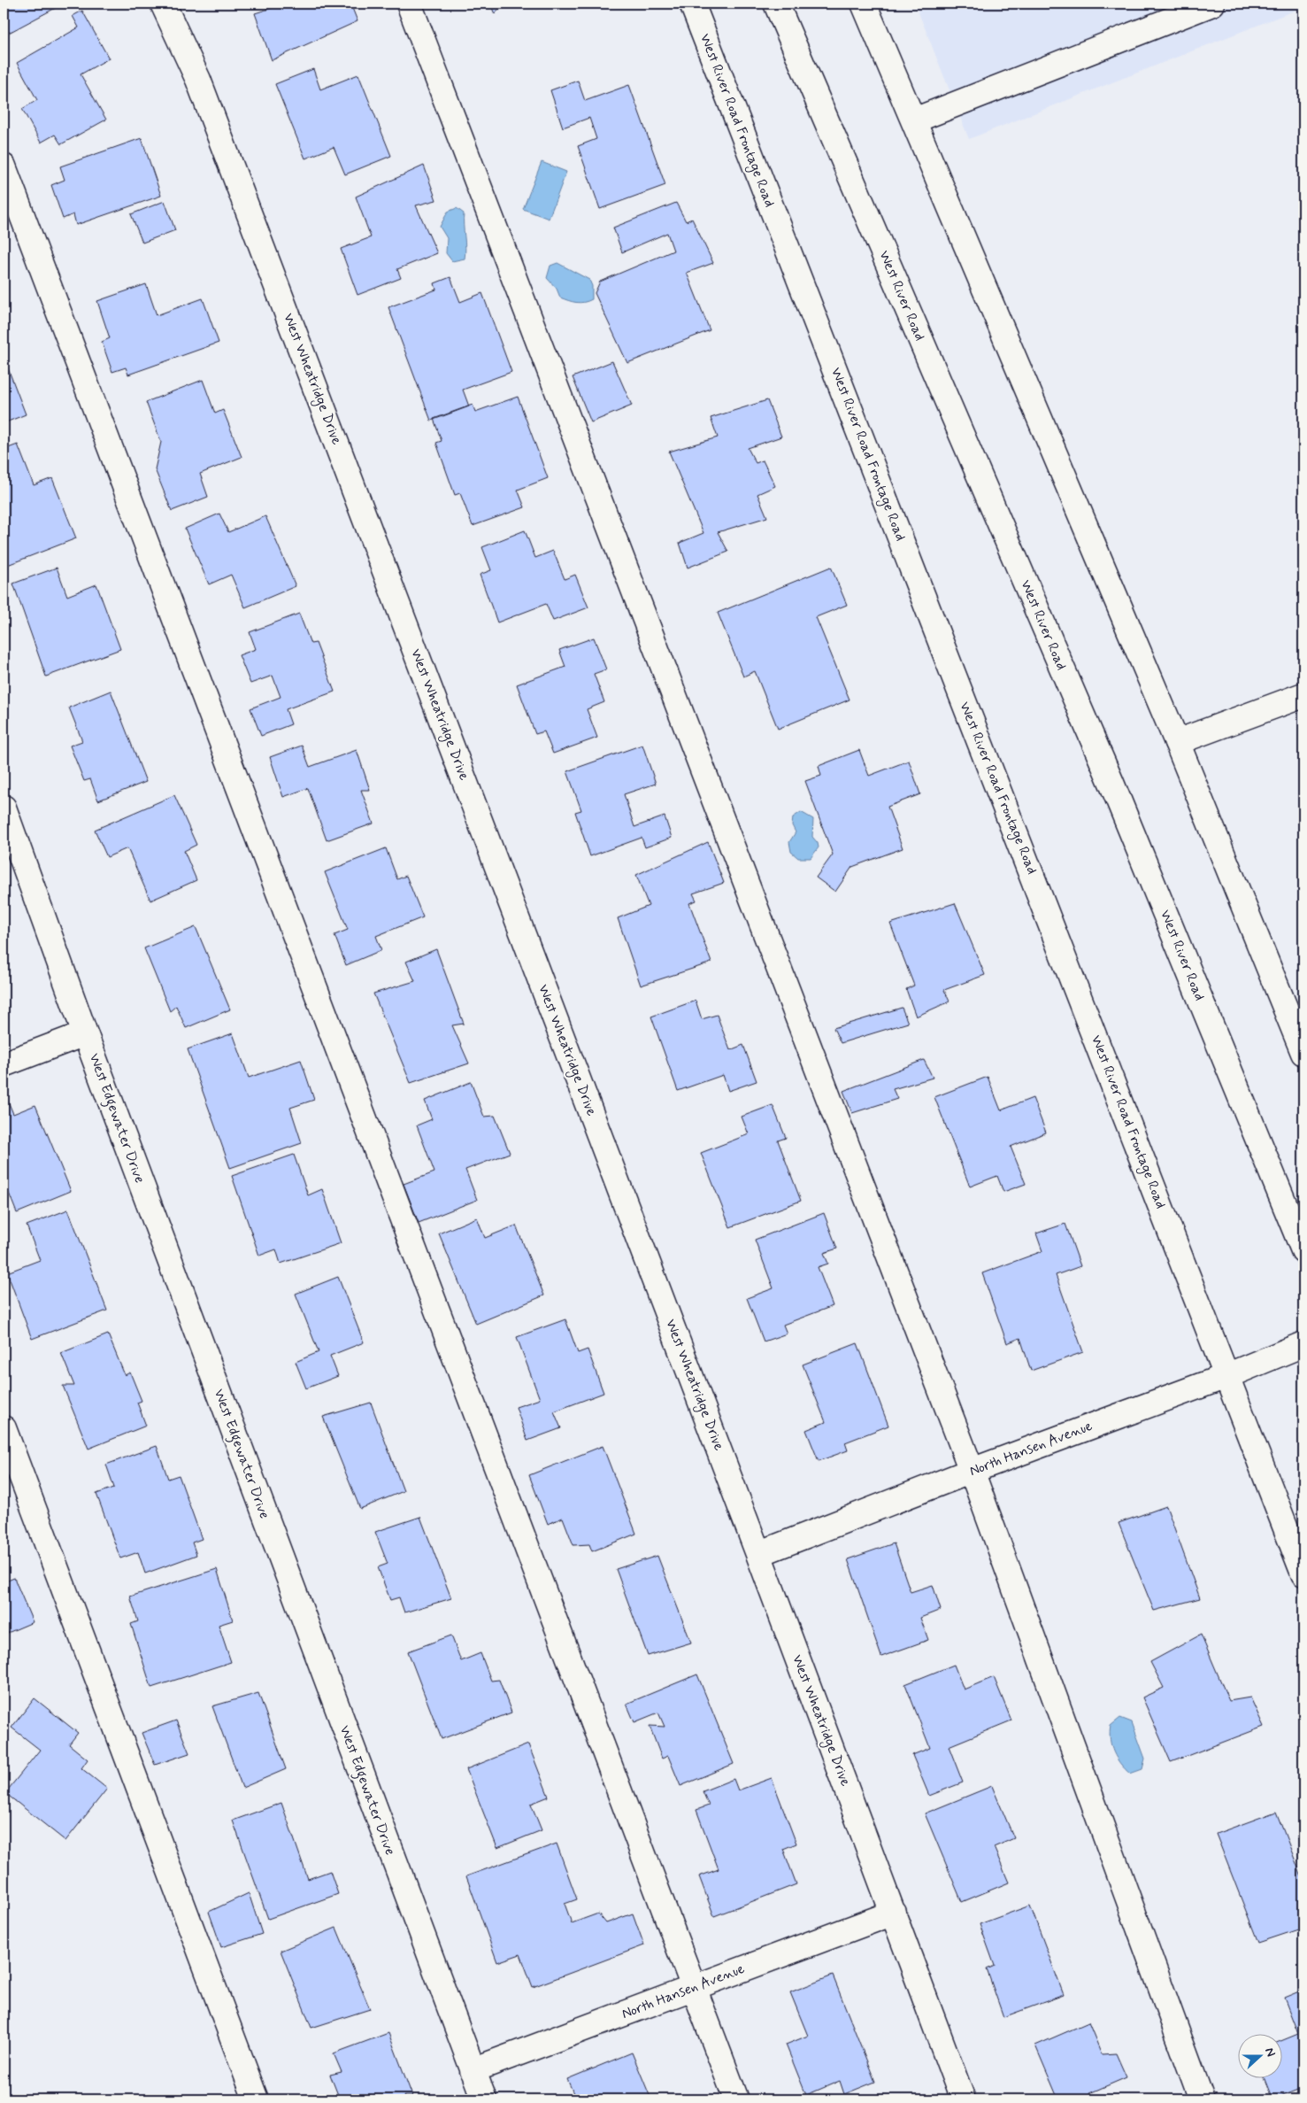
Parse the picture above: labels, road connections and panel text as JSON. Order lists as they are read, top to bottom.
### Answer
{
  "streets": {
    "street": [
      "West River Road Frontage Road",
      "West River Road",
      "West Wheatridge Drive",
      "West Edgewater Drive",
      "North Hansen Avenue"
    ]
  },
  "crossings": [
    ["West River Road Frontage Road", "North Hansen Avenue"],
    ["West Wheatridge Drive", "North Hansen Avenue"],
    ["West Edgewater Drive", "North Hansen Avenue"]
  ],
  "north": "right"
}
